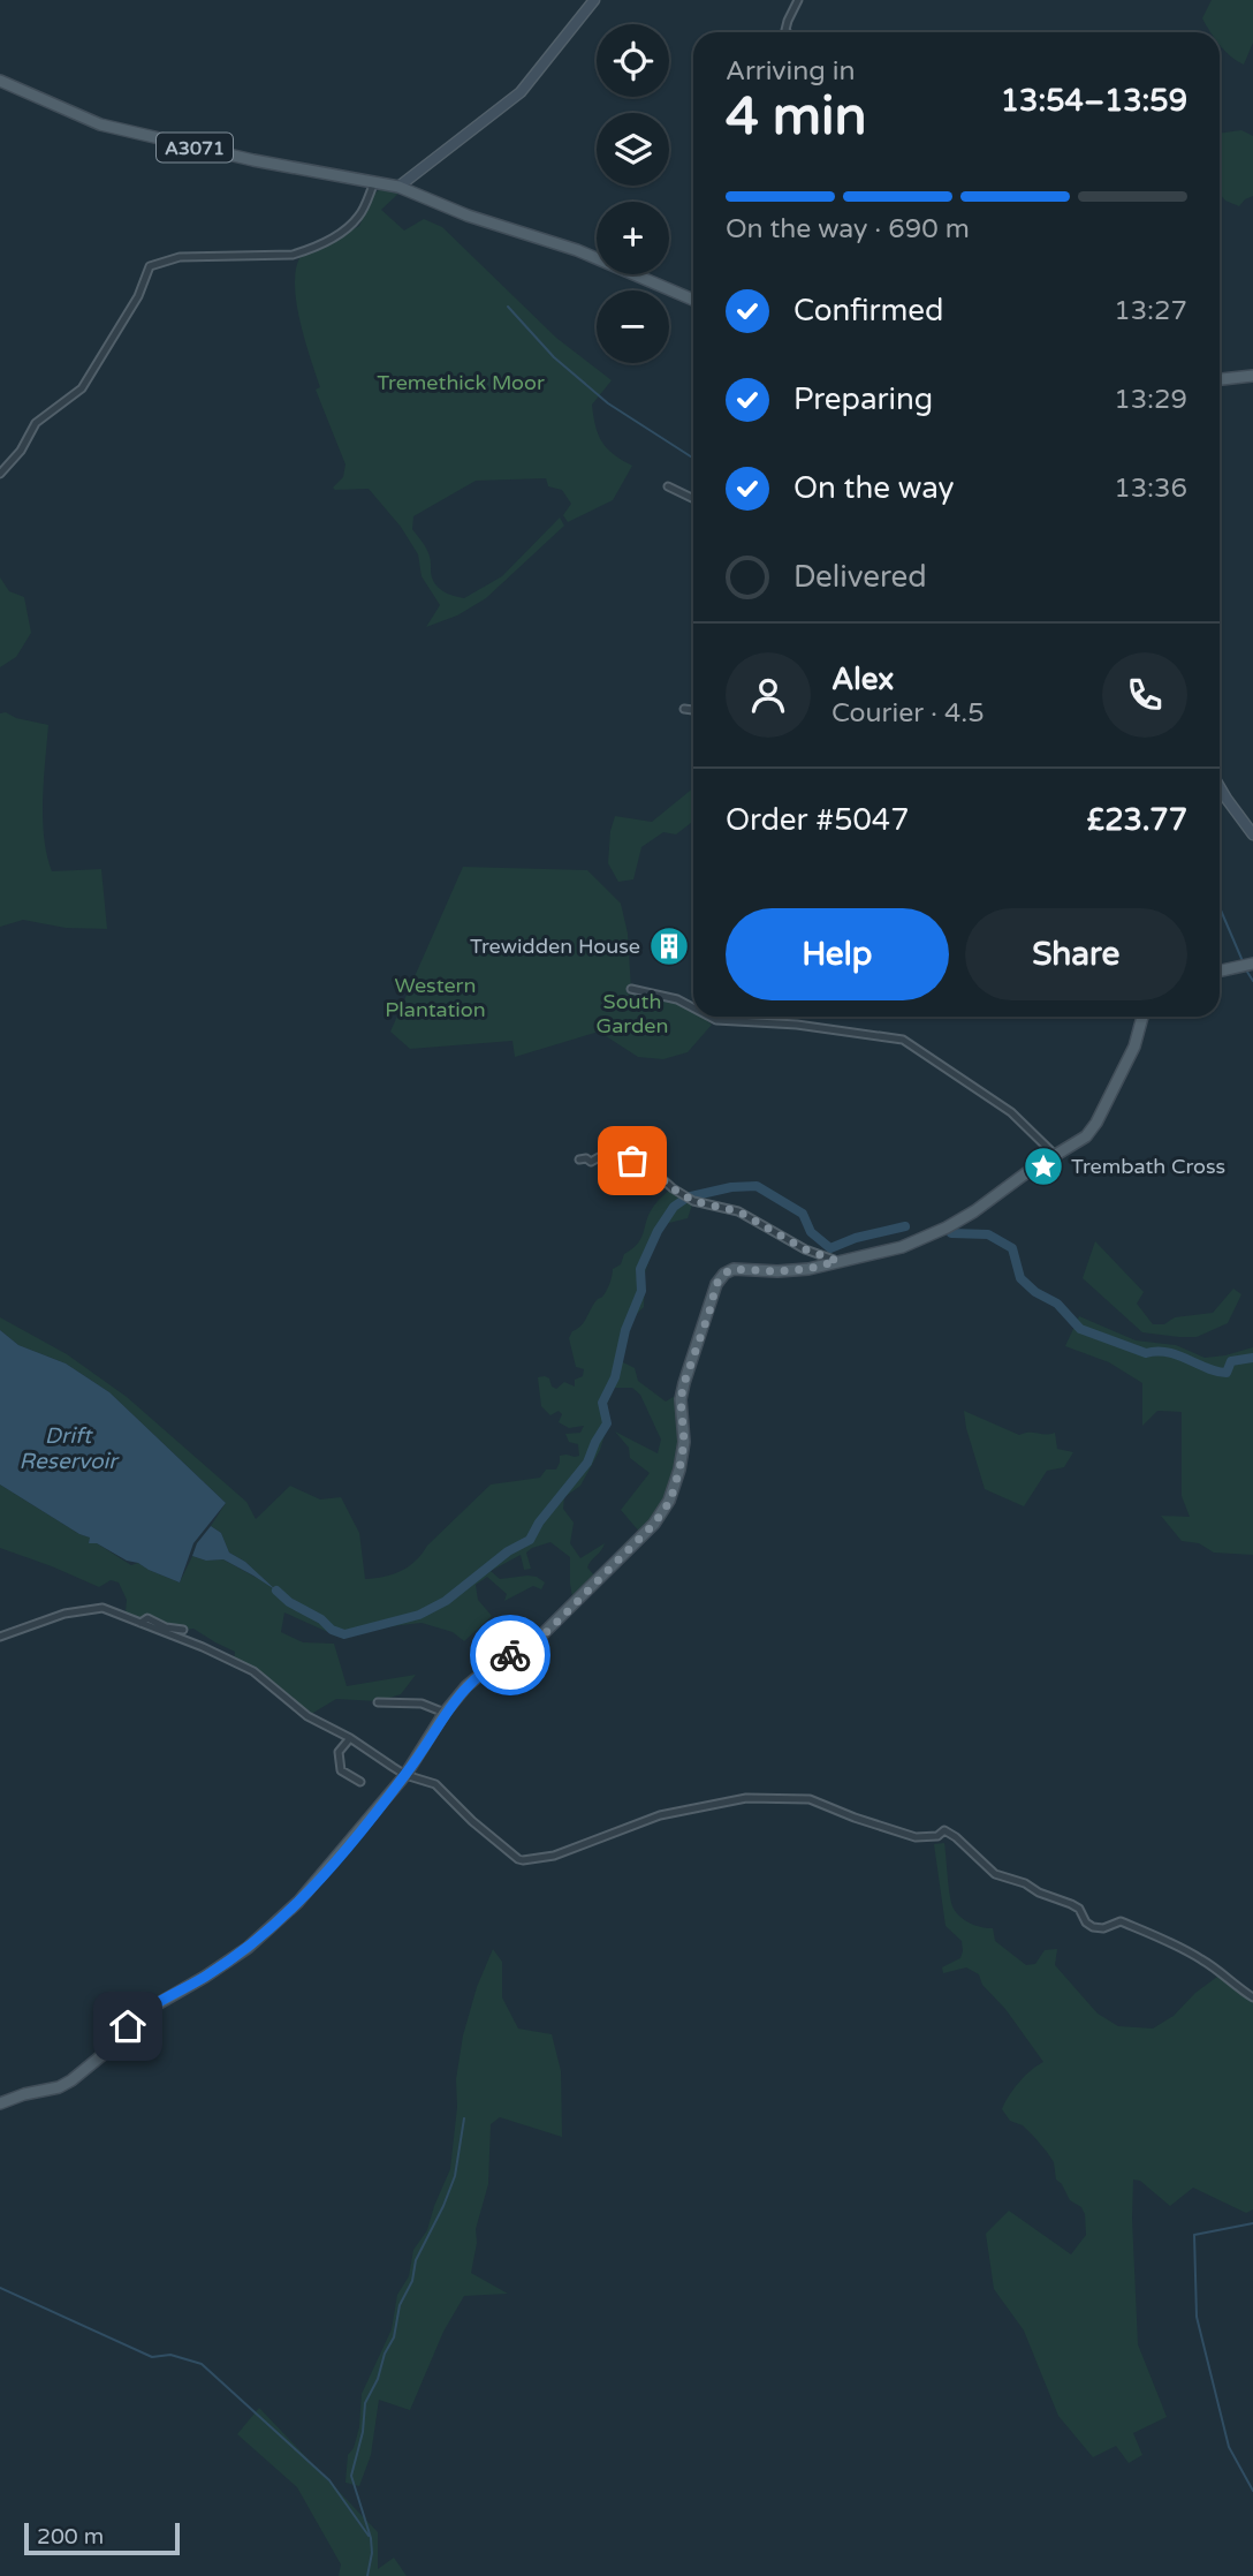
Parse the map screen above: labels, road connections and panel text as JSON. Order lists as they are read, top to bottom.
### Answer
{
  "streets": {
    "main road": ["A3071"]
  },
  "water": ["Drift Reservoir"],
  "parks": ["Tremethick Moor", "Western Plantation", "South Garden"],
  "places": {
    "building": ["Trewidden House"],
    "place": ["Trembath Cross"]
  },
  "scale_bar": "200 m",
  "page": {
    "map_buttons": ["+", "−"],
    "heading": ["4 min", "Arriving in", "13:54–13:59"],
    "panel": [
      "Alex",
      "Courier · 4.5",
      "Order #5047",
      "£23.77"
    ],
    "bar": "On the way · 690 m",
    "list": [
      ["Confirmed", "13:27"],
      ["Preparing", "13:29"],
      ["On the way", "13:36"],
      "Delivered"
    ],
    "buttons": ["Help", "Share"],
    "scale": "200 m"
  }
}
